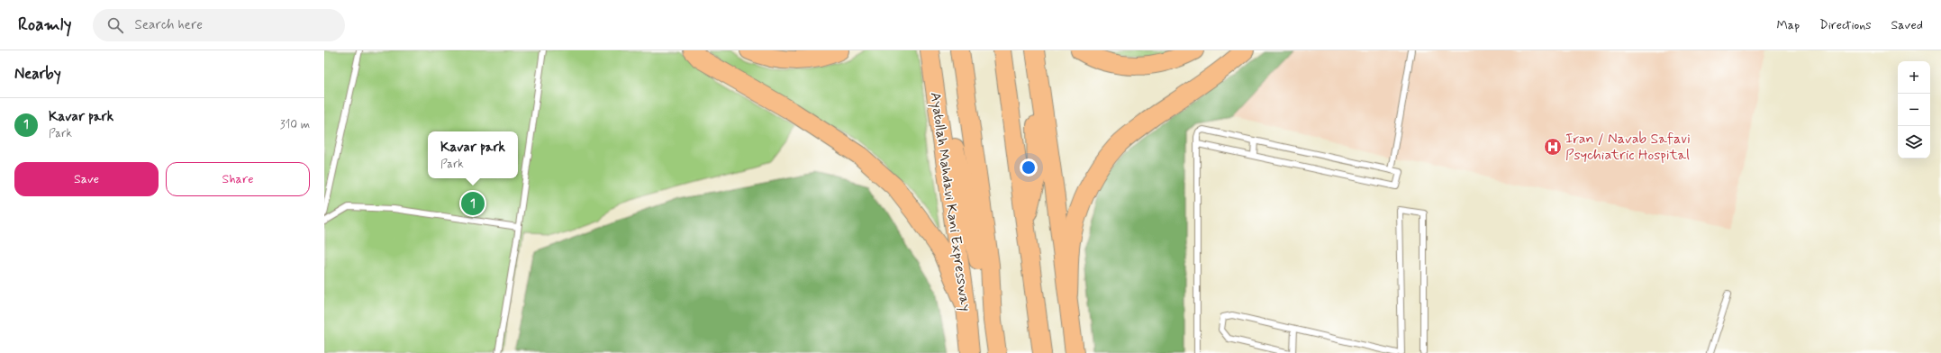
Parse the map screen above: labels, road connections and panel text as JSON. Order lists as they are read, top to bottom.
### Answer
{
  "streets": {
    "highway": ["Ayatollah Mahdavi Kani Expressway"]
  },
  "places": {
    "hospital": ["Iran / Navab Safavi Psychiatric Hospital"]
  },
  "page": {
    "header": "Roamly",
    "search": "Search here",
    "nav": ["Map", "Directions", "Saved"],
    "heading": "Nearby",
    "map_buttons": ["+", "−"],
    "list": [
      {
        "mark": "1",
        "name": "Kavar park",
        "note": "Park",
        "value": "310 m"
      }
    ],
    "popup": ["Kavar park", "Park"],
    "buttons": ["Save", "Share"],
    "pins": "1"
  }
}
